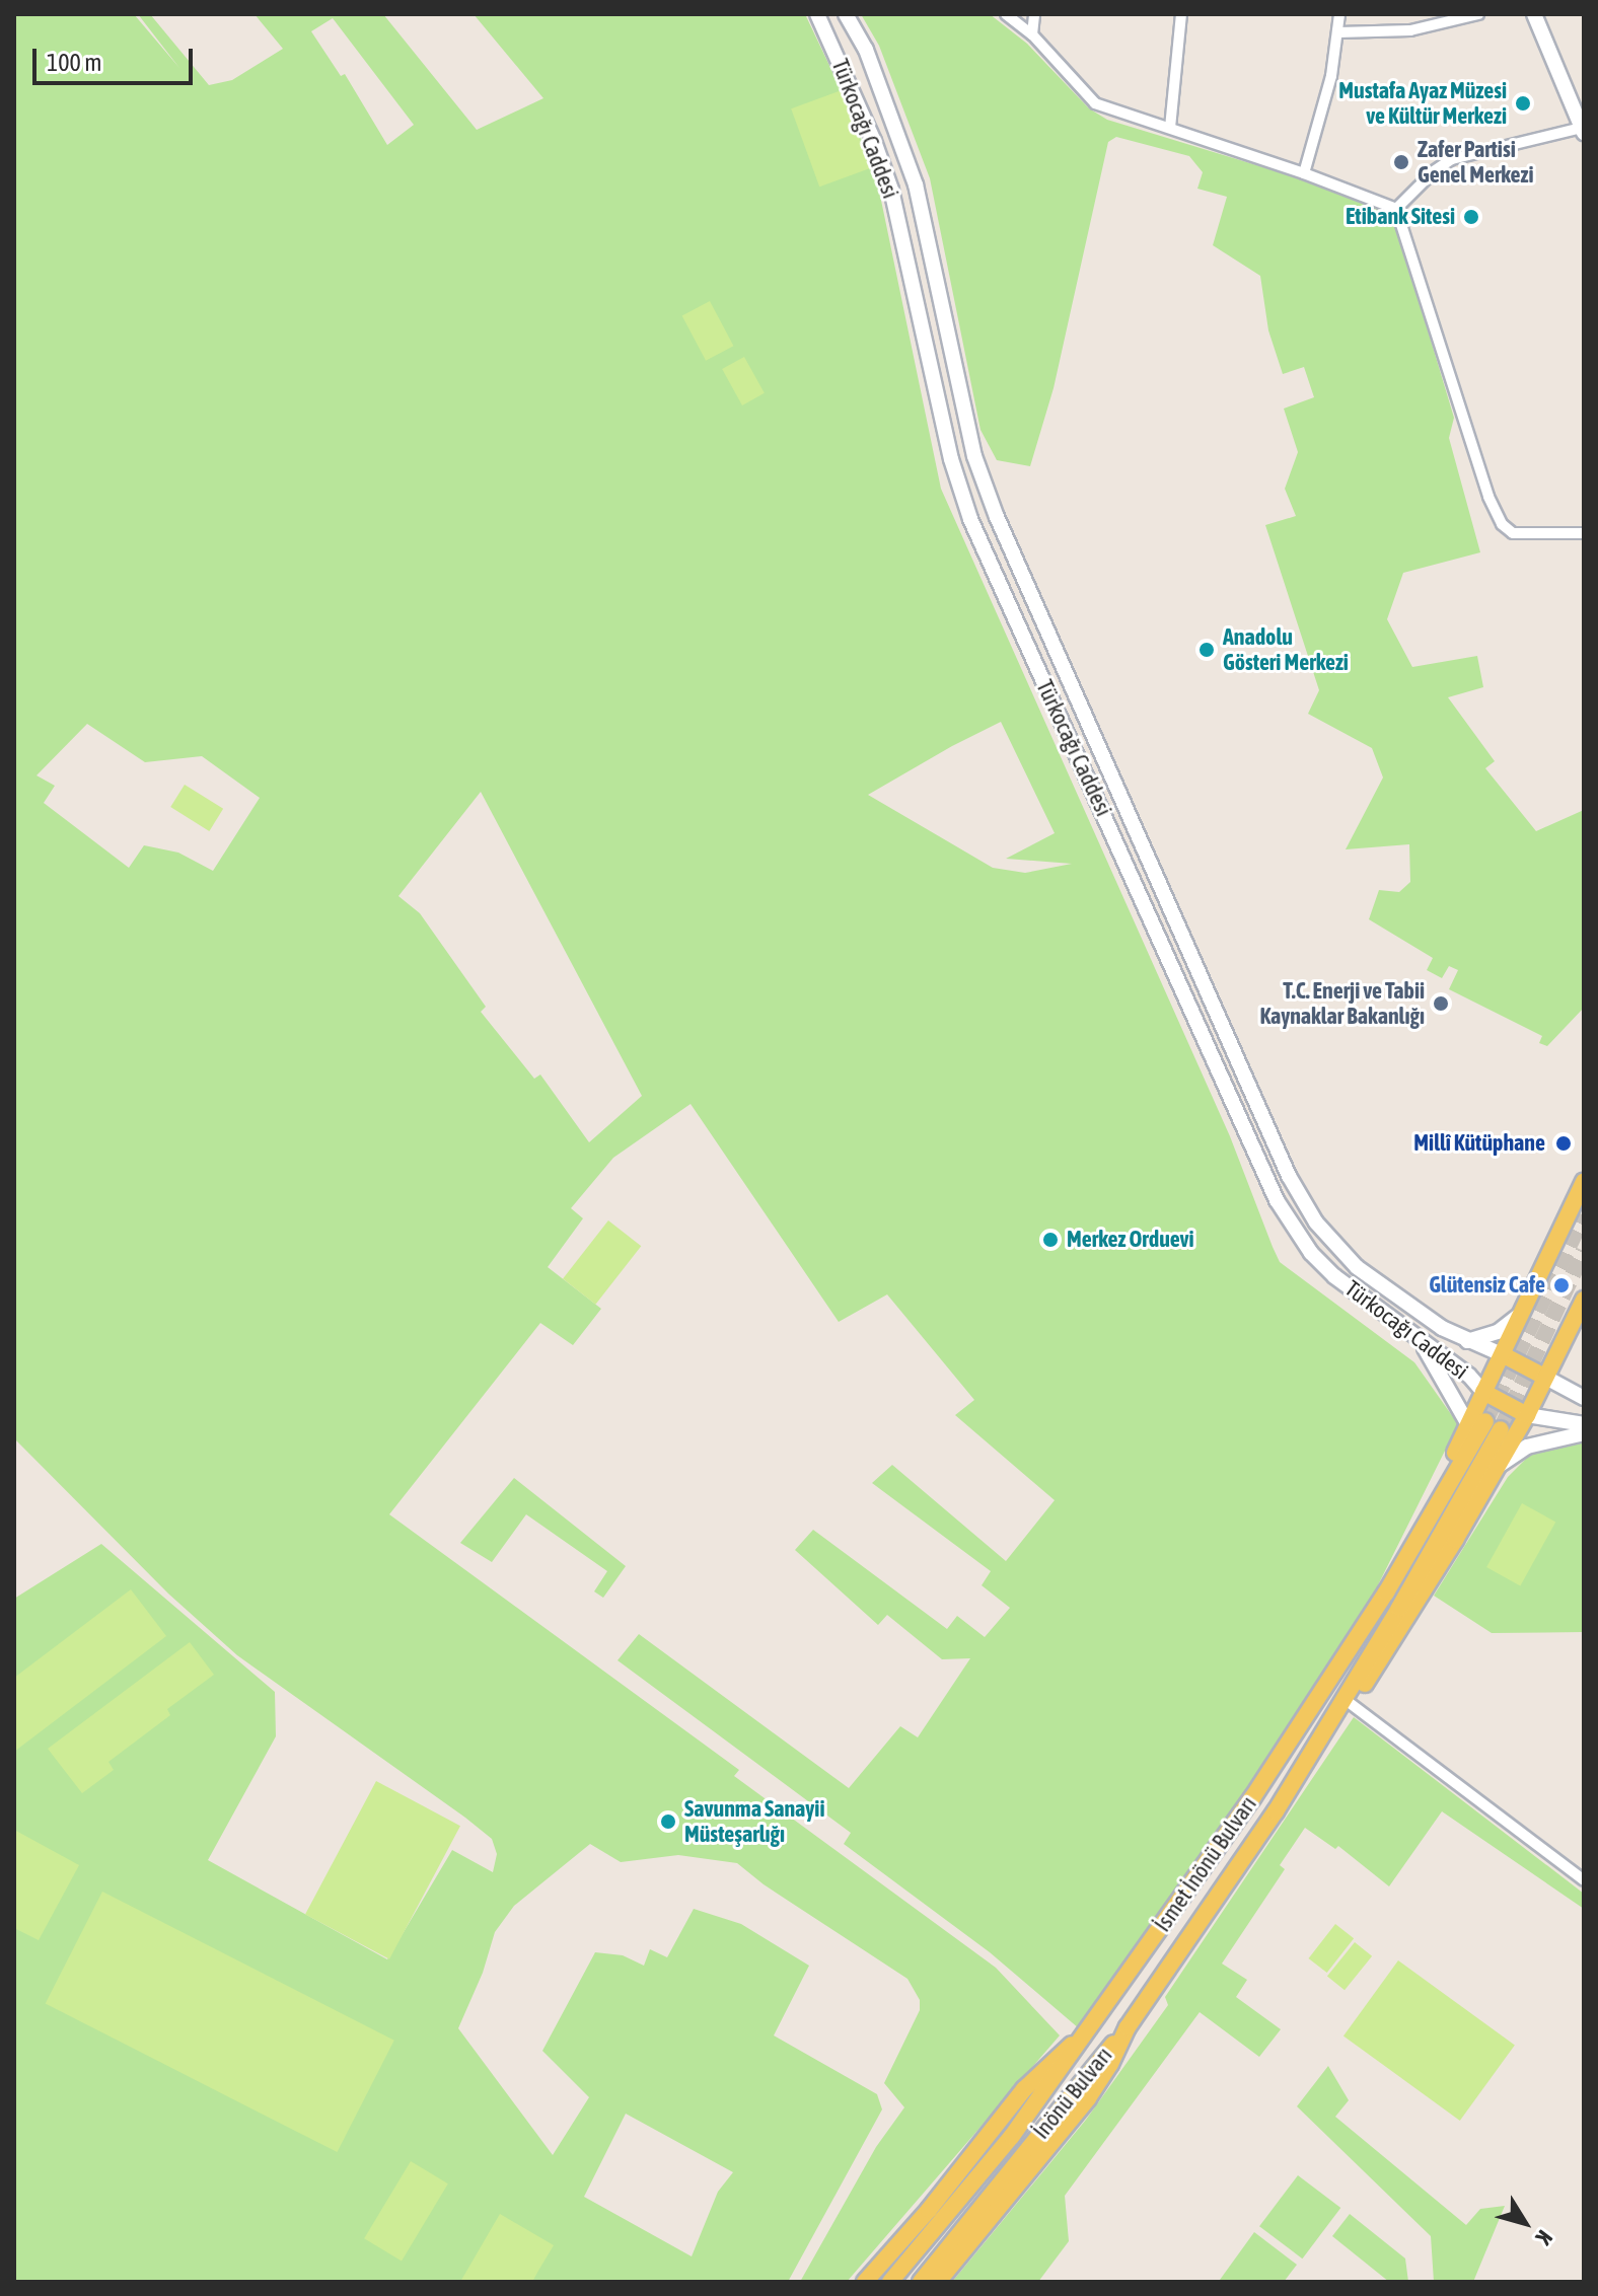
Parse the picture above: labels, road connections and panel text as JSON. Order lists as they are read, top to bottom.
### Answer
{
  "streets": {
    "main road": ["Türkocağı Caddesi", "İsmet İnönü Bulvarı", "İnönü Bulvarı"]
  },
  "crossings": [
    ["İsmet İnönü Bulvarı", "İnönü Bulvarı"]
  ],
  "places": [
    "Mustafa Ayaz Müzesi ve Kültür Merkezi",
    "Zafer Partisi Genel Merkezi",
    "Etibank Sitesi",
    "Anadolu Gösteri Merkezi",
    "T.C. Enerji ve Tabii Kaynaklar Bakanlığı",
    "Millî Kütüphane",
    "Merkez Orduevi",
    "Glütensiz Cafe",
    "Savunma Sanayii Müsteşarlığı"
  ],
  "scale_bar": "100 m",
  "north": "bottom right"
}
